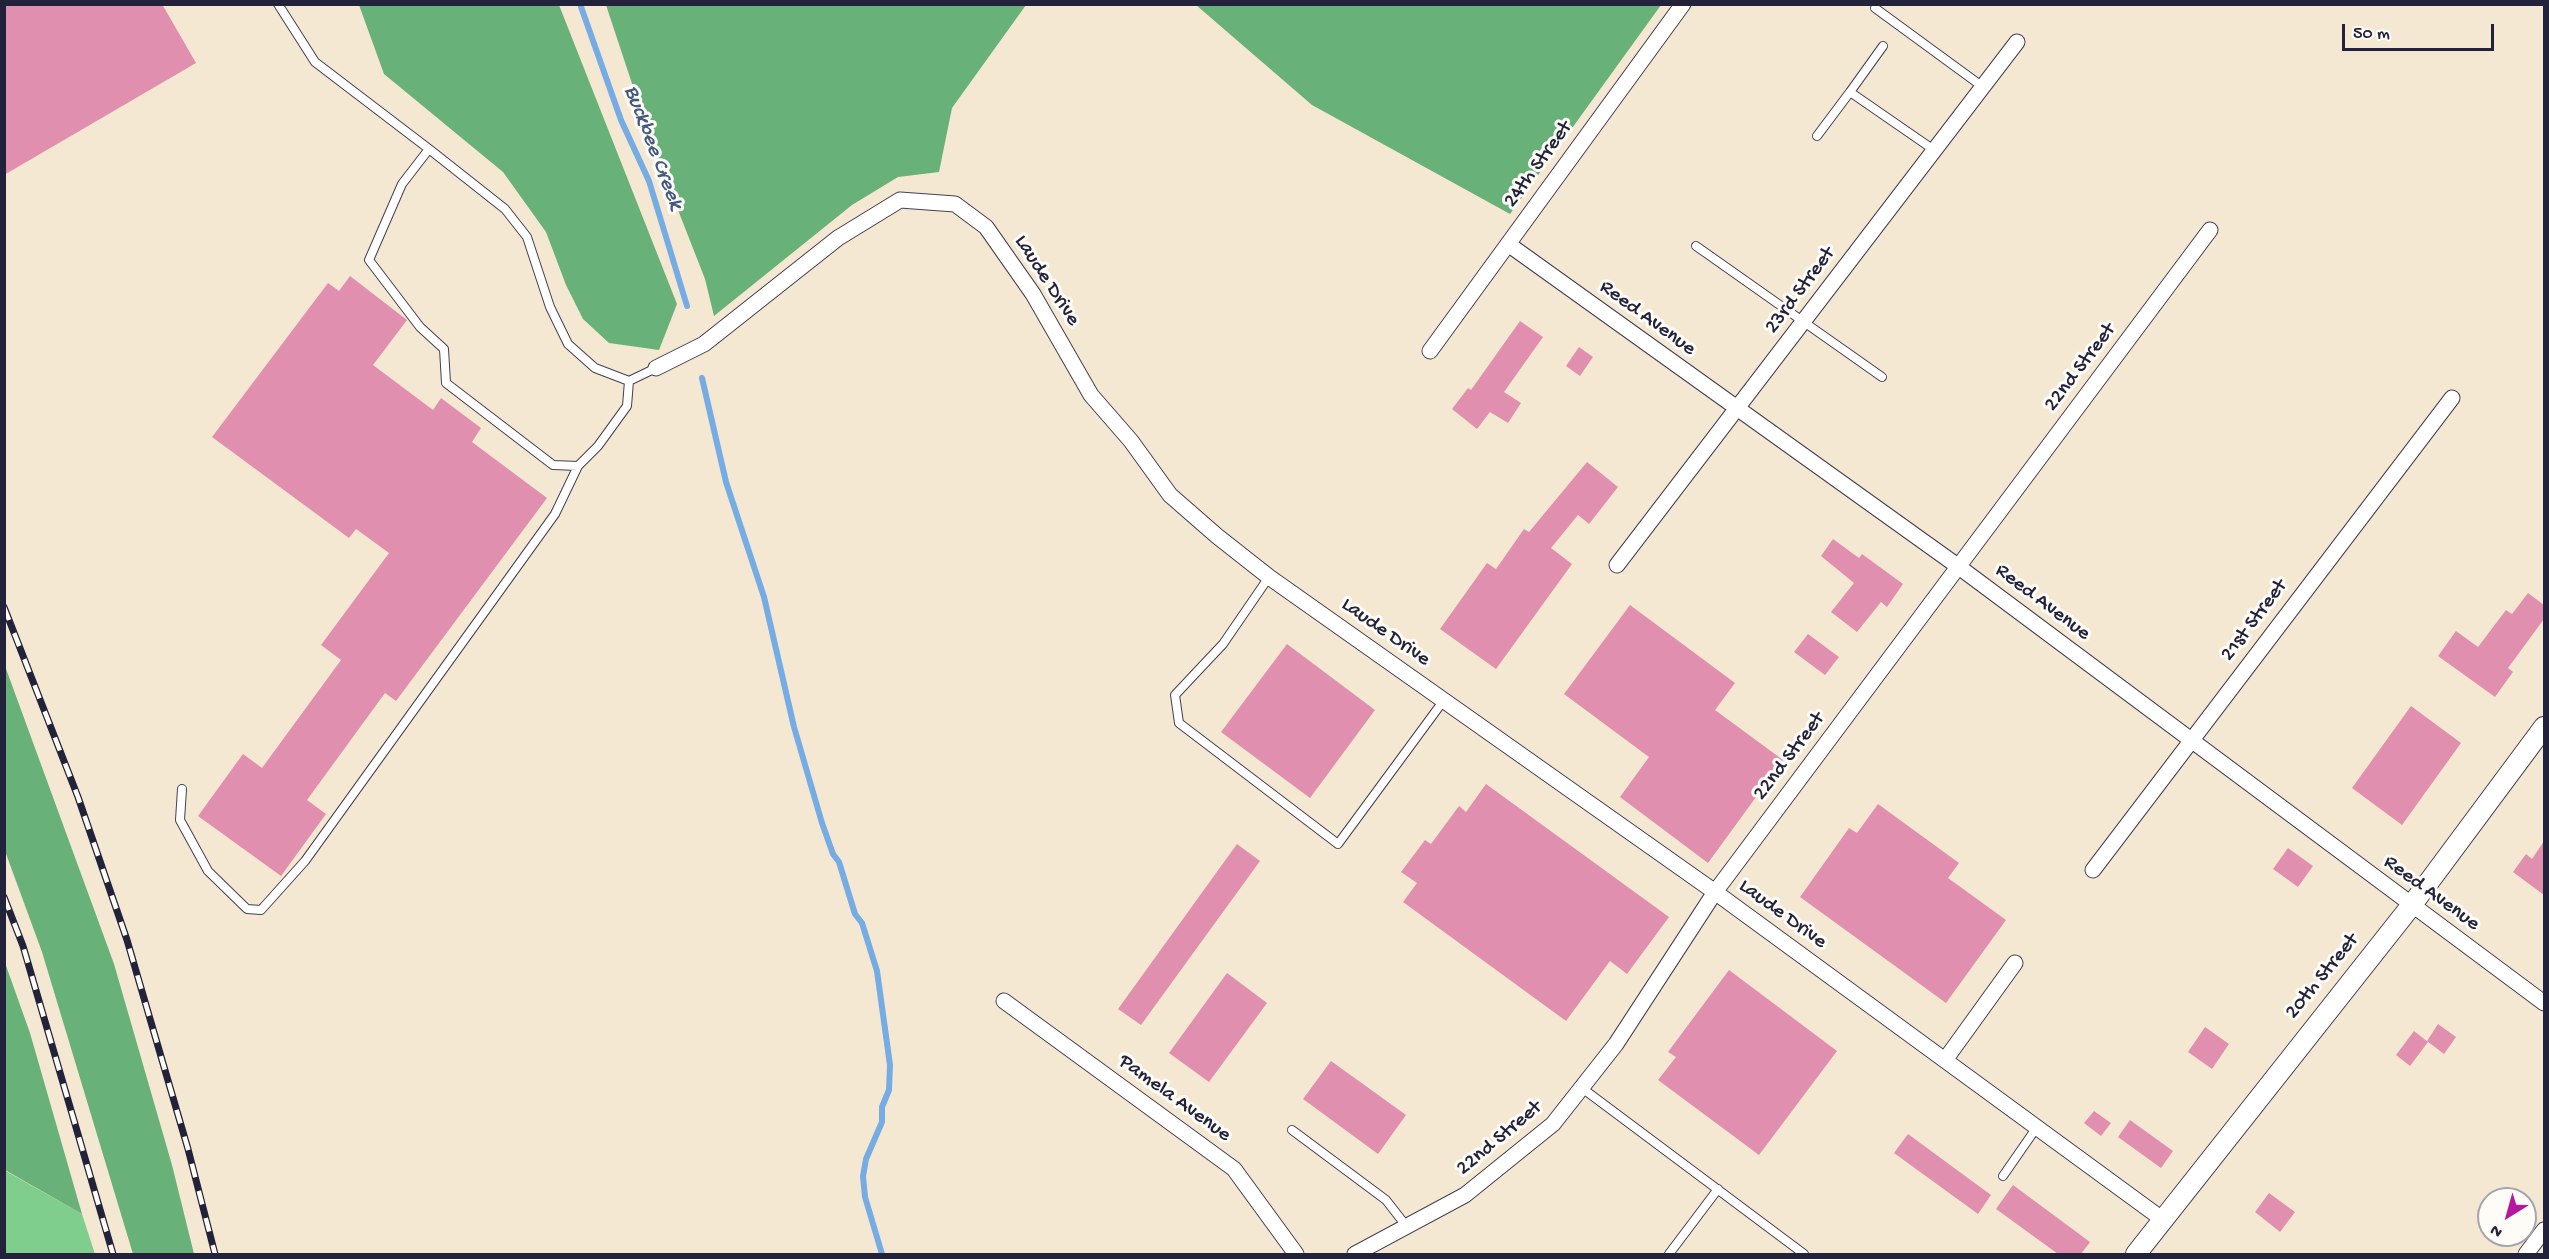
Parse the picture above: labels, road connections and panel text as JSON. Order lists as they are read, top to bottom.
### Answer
{
  "streets": {
    "street": [
      "24th Street",
      "Laude Drive",
      "23rd Street",
      "Reed Avenue",
      "22nd Street",
      "21st Street",
      "20th Street",
      "Pamela Avenue"
    ]
  },
  "crossings": [
    ["24th Street", "Reed Avenue"],
    ["Laude Drive", "22nd Street"],
    ["Laude Drive", "20th Street"],
    ["23rd Street", "Reed Avenue"],
    ["Reed Avenue", "22nd Street"],
    ["Reed Avenue", "21st Street"],
    ["Reed Avenue", "20th Street"]
  ],
  "water": ["Buckbee Creek"],
  "scale_bar": "50 m",
  "north": "bottom left"
}
